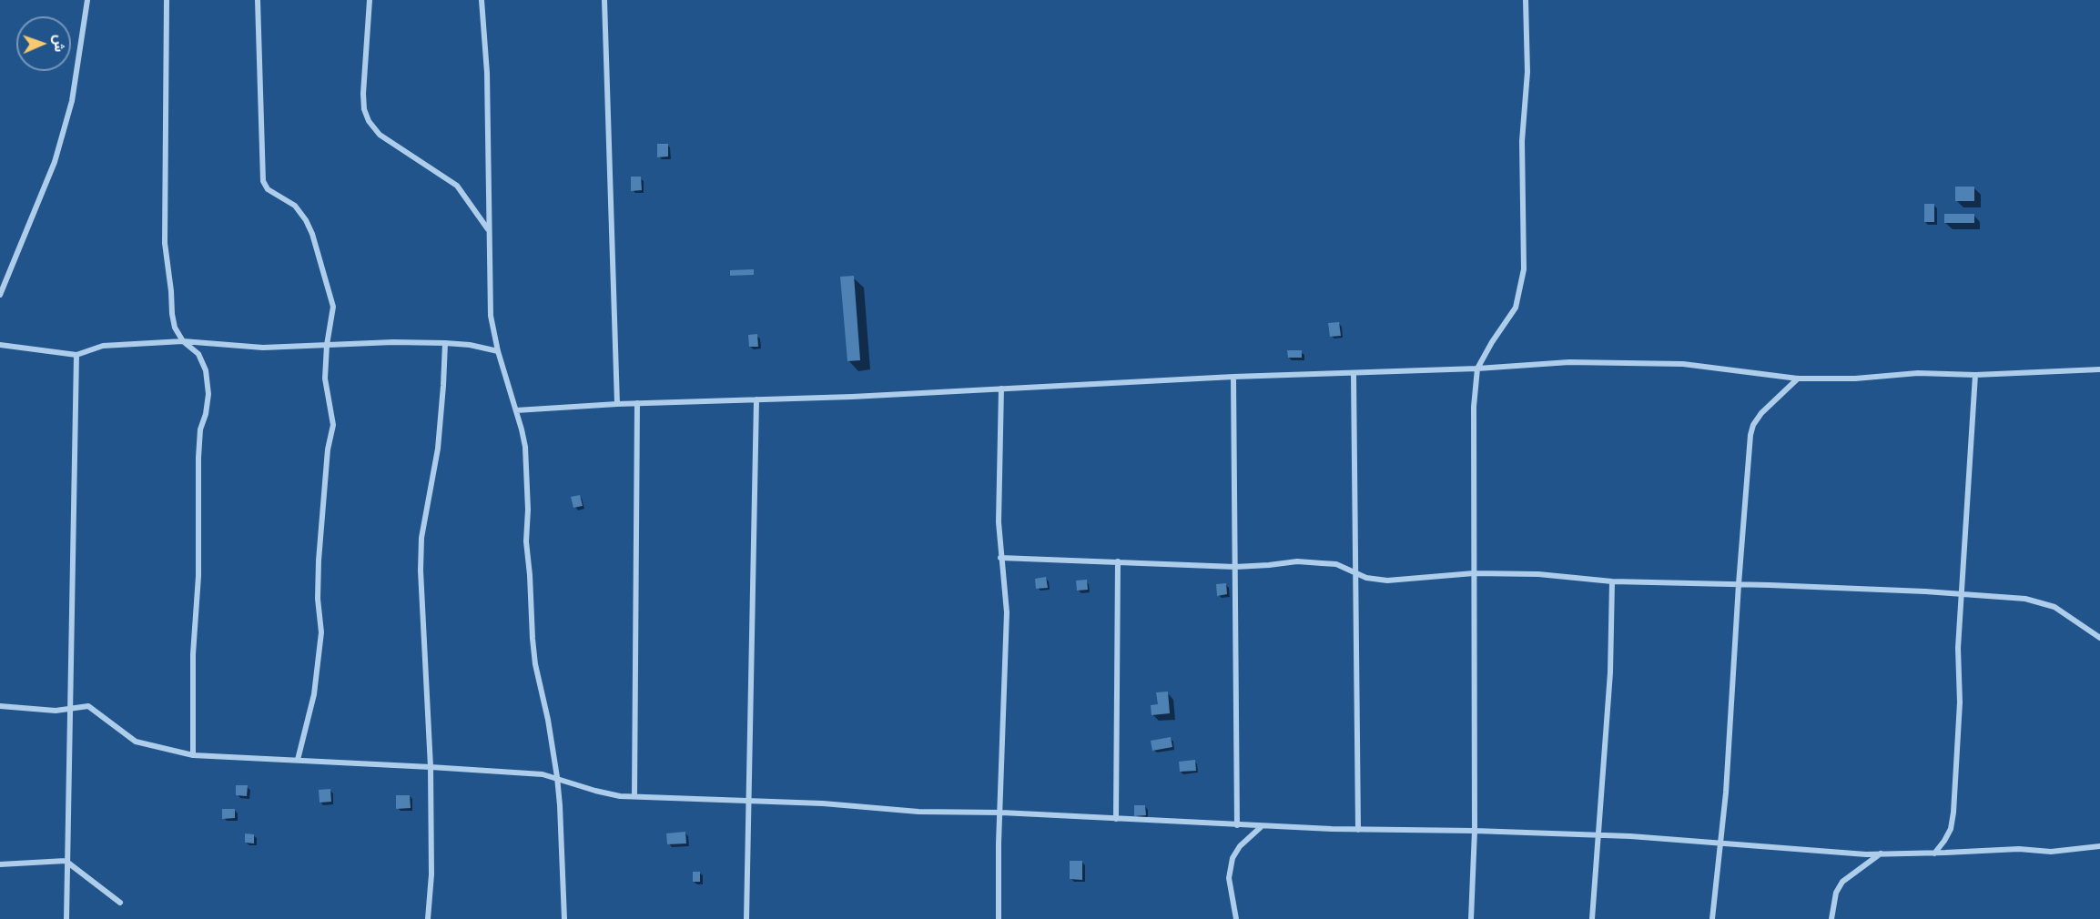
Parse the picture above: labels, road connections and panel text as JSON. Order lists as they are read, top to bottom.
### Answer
{
  "north": "right"
}
